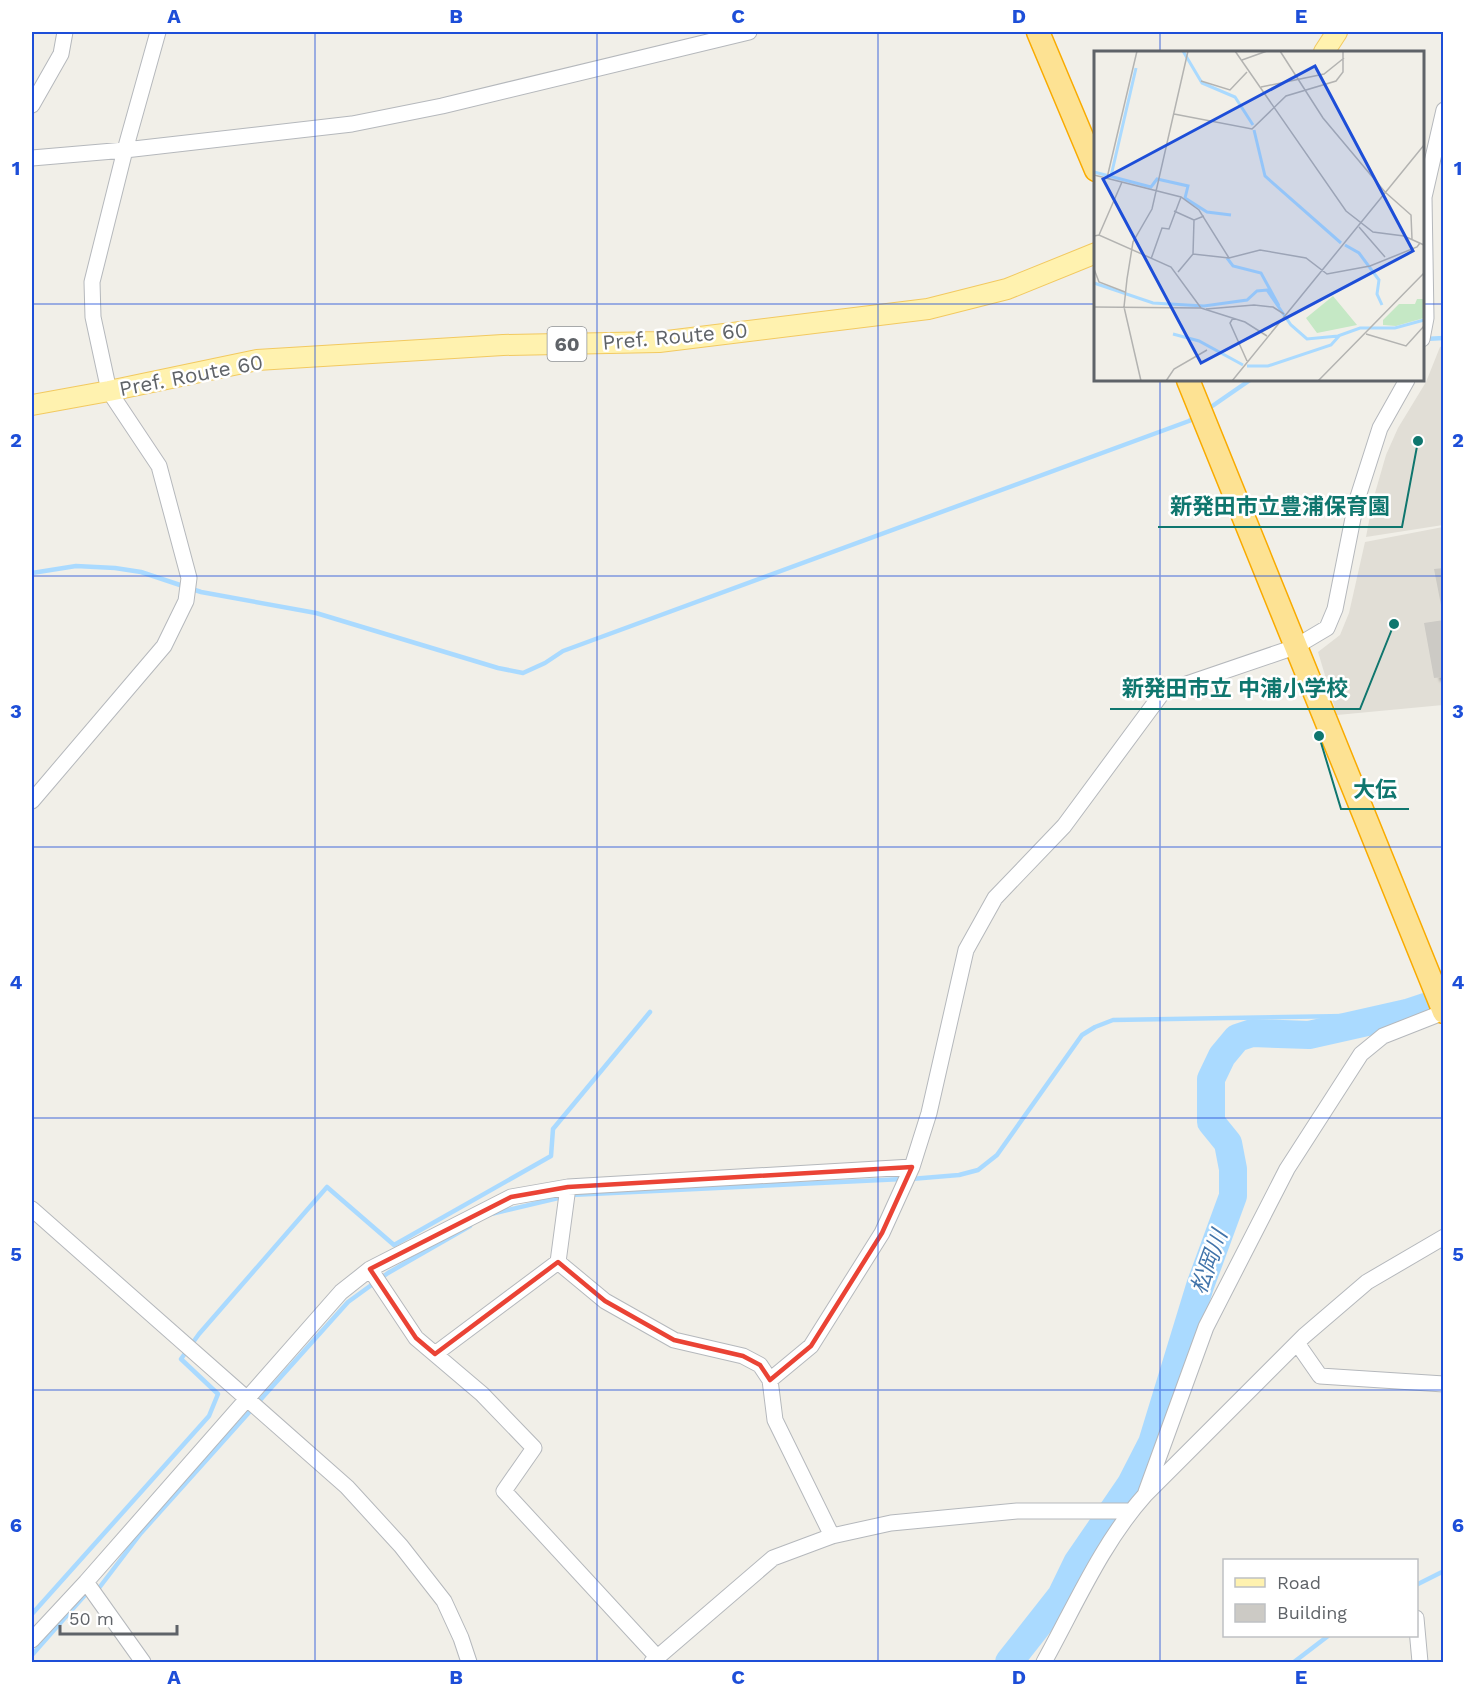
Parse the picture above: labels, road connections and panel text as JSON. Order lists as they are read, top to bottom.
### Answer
{
  "streets": {
    "main road": ["Pref. Route 60", "60"]
  },
  "water": ["松岡川"],
  "places": ["新発田市立豊浦保育園", "新発田市立 中浦小学校", "大伝"],
  "legend": ["Road", "Building"],
  "scale_bar": "50 m",
  "grid": {
    "columns": [
      "A",
      "B",
      "C",
      "D",
      "E"
    ],
    "rows": [
      "1",
      "2",
      "3",
      "4",
      "5",
      "6"
    ]
  }
}
